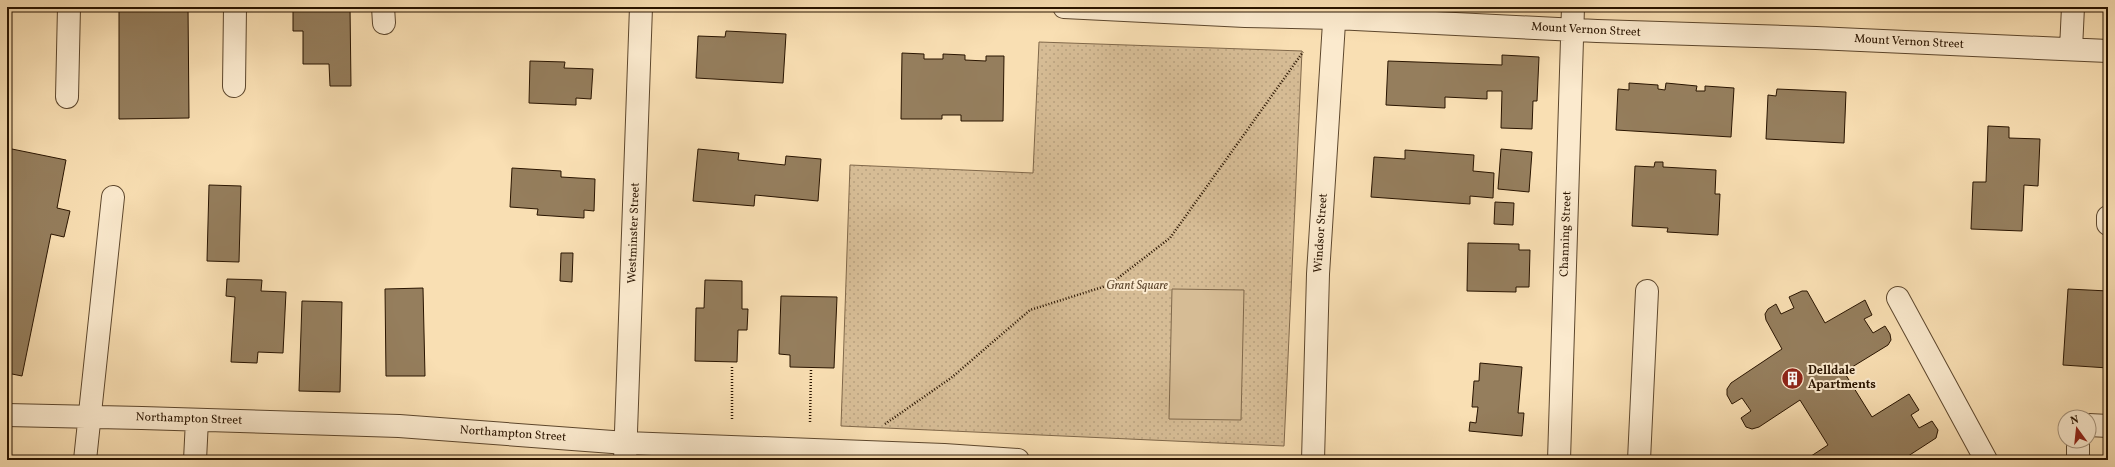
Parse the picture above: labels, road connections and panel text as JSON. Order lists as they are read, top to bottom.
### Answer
{
  "streets": {
    "street": [
      "Mount Vernon Street",
      "Westminster Street",
      "Windsor Street",
      "Channing Street",
      "Northampton Street"
    ]
  },
  "crossings": [
    ["Mount Vernon Street", "Windsor Street"],
    ["Mount Vernon Street", "Channing Street"],
    ["Westminster Street", "Northampton Street"]
  ],
  "parks": ["Grant Square"],
  "places": {
    "building": ["Delldale Apartments"]
  },
  "north": "top"
}
